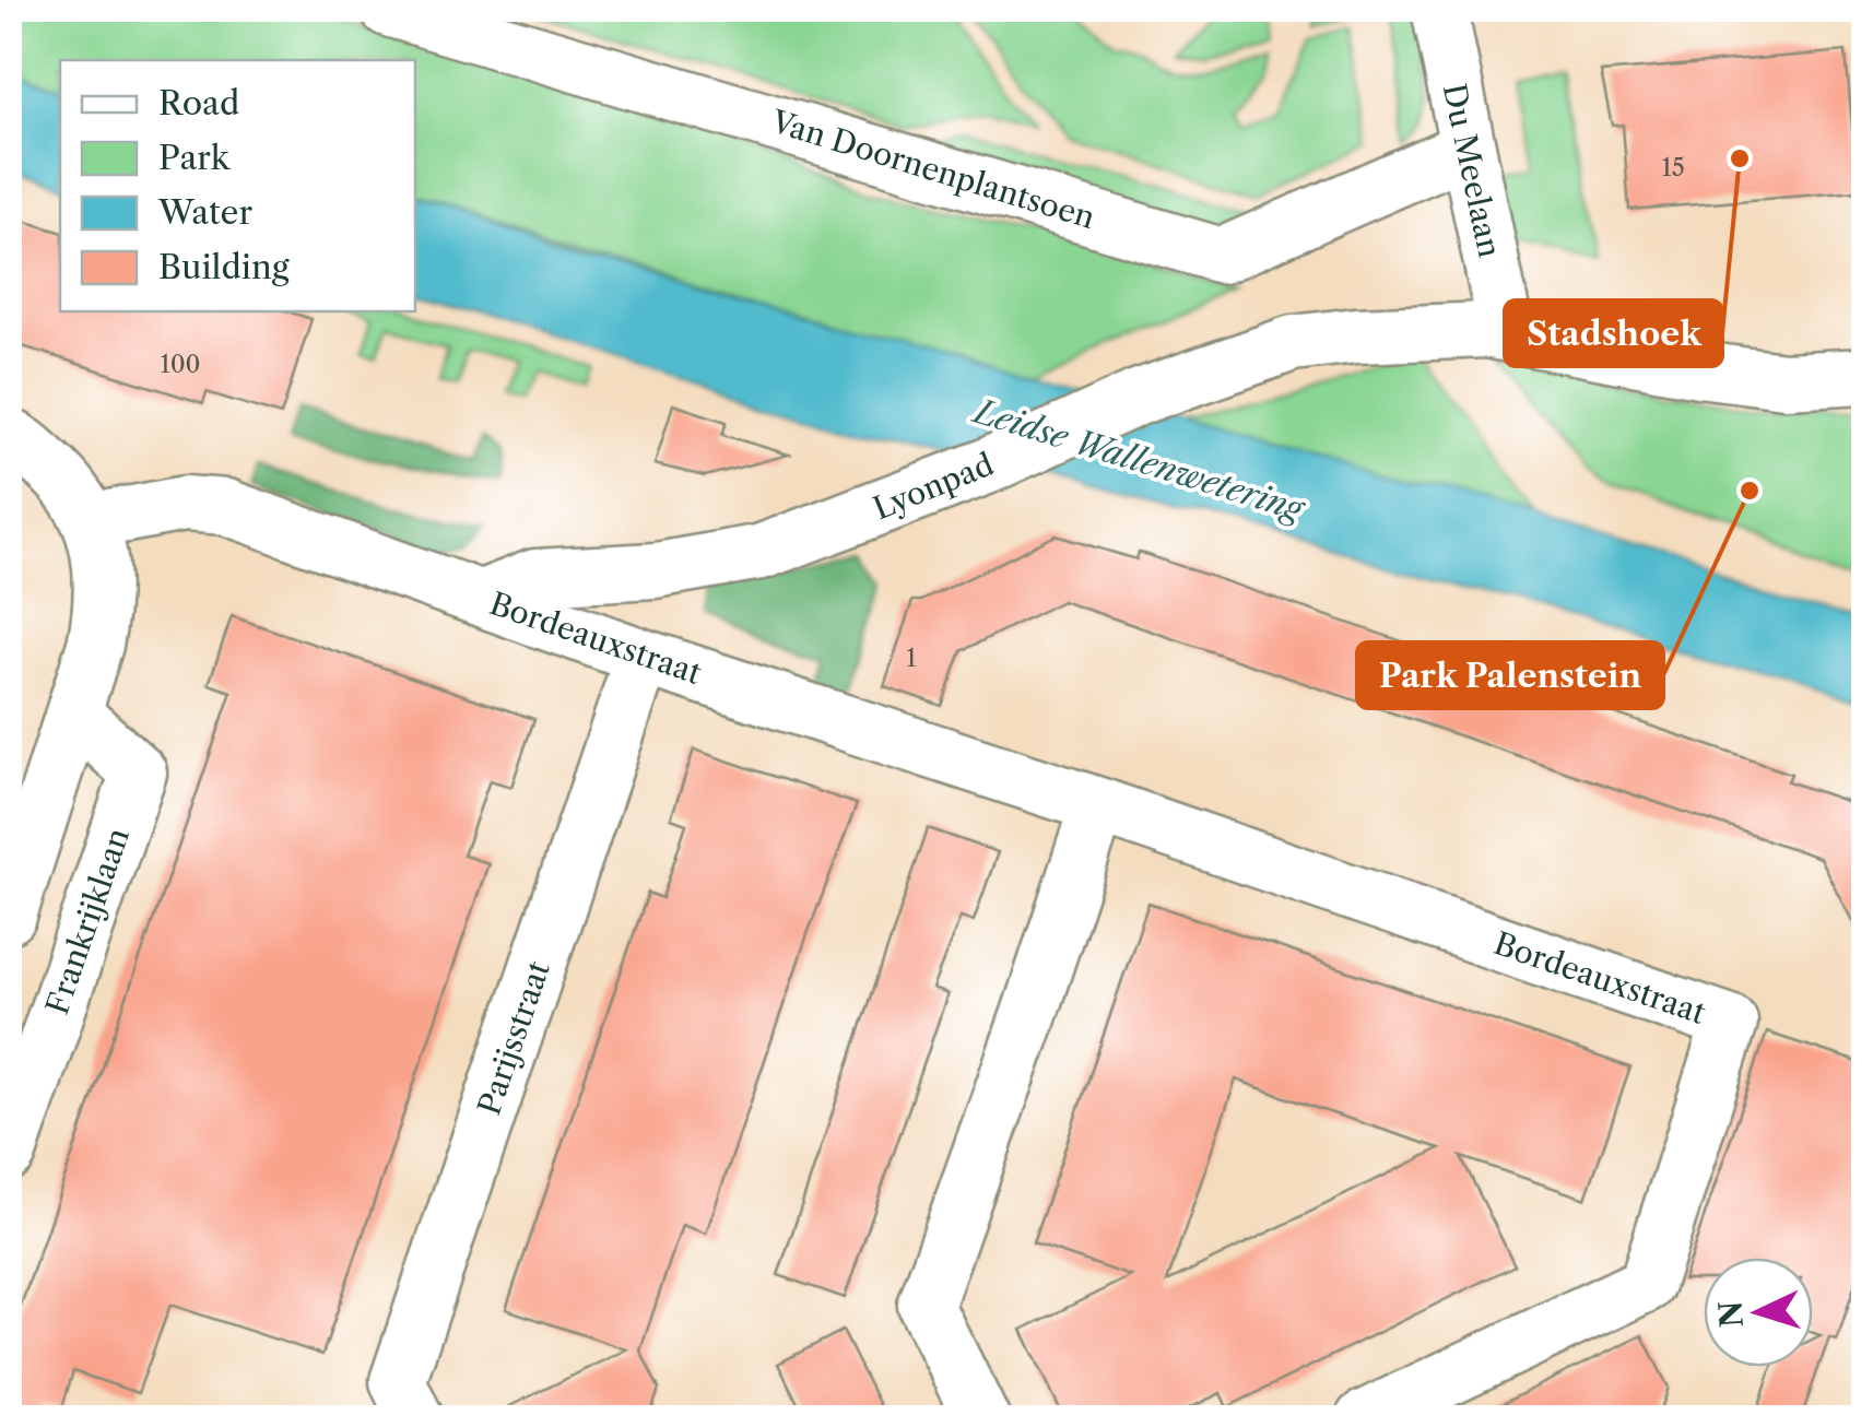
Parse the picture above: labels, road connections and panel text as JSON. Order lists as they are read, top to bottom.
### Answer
{
  "streets": {
    "street": [
      "Van Doornenplantsoen",
      "Du Meelaan",
      "Lyonpad",
      "Bordeauxstraat",
      "Frankrijklaan",
      "Parijsstraat"
    ]
  },
  "crossings": [
    ["Van Doornenplantsoen", "Du Meelaan"],
    ["Du Meelaan", "Lyonpad"],
    ["Lyonpad", "Bordeauxstraat"],
    ["Bordeauxstraat", "Parijsstraat"]
  ],
  "water": ["Leidse Wallenwetering"],
  "places": ["Stadshoek", "Park Palenstein"],
  "house_numbers": ["15", "100", "1"],
  "legend": [
    "Road",
    "Park",
    "Water",
    "Building"
  ],
  "north": "left"
}
